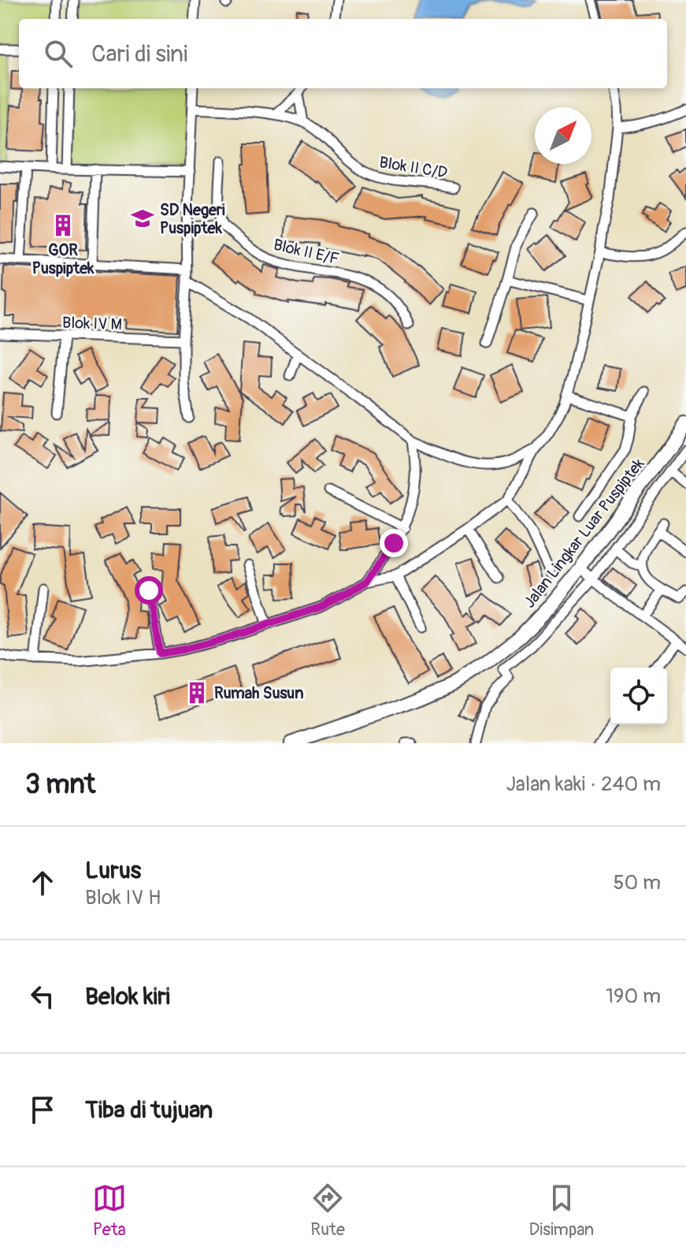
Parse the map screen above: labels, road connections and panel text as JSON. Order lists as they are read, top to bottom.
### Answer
{
  "streets": {
    "main road": ["Jalan Lingkar Luar Puspiptek"],
    "street": ["Blok II C/D", "Blok II E/F", "Blok IV M"]
  },
  "places": {
    "school or university": ["SD Negeri Puspiptek"],
    "building": ["GOR Puspiptek", "Rumah Susun"]
  },
  "north": "top right",
  "page": {
    "search": "Cari di sini",
    "heading": ["3 mnt", "Jalan kaki · 240 m"],
    "list": [
      ["Lurus", "Blok IV H", "50 m"],
      ["Belok kiri", "190 m"],
      "Tiba di tujuan"
    ],
    "nav": ["Peta", "Rute", "Disimpan"]
  }
}
